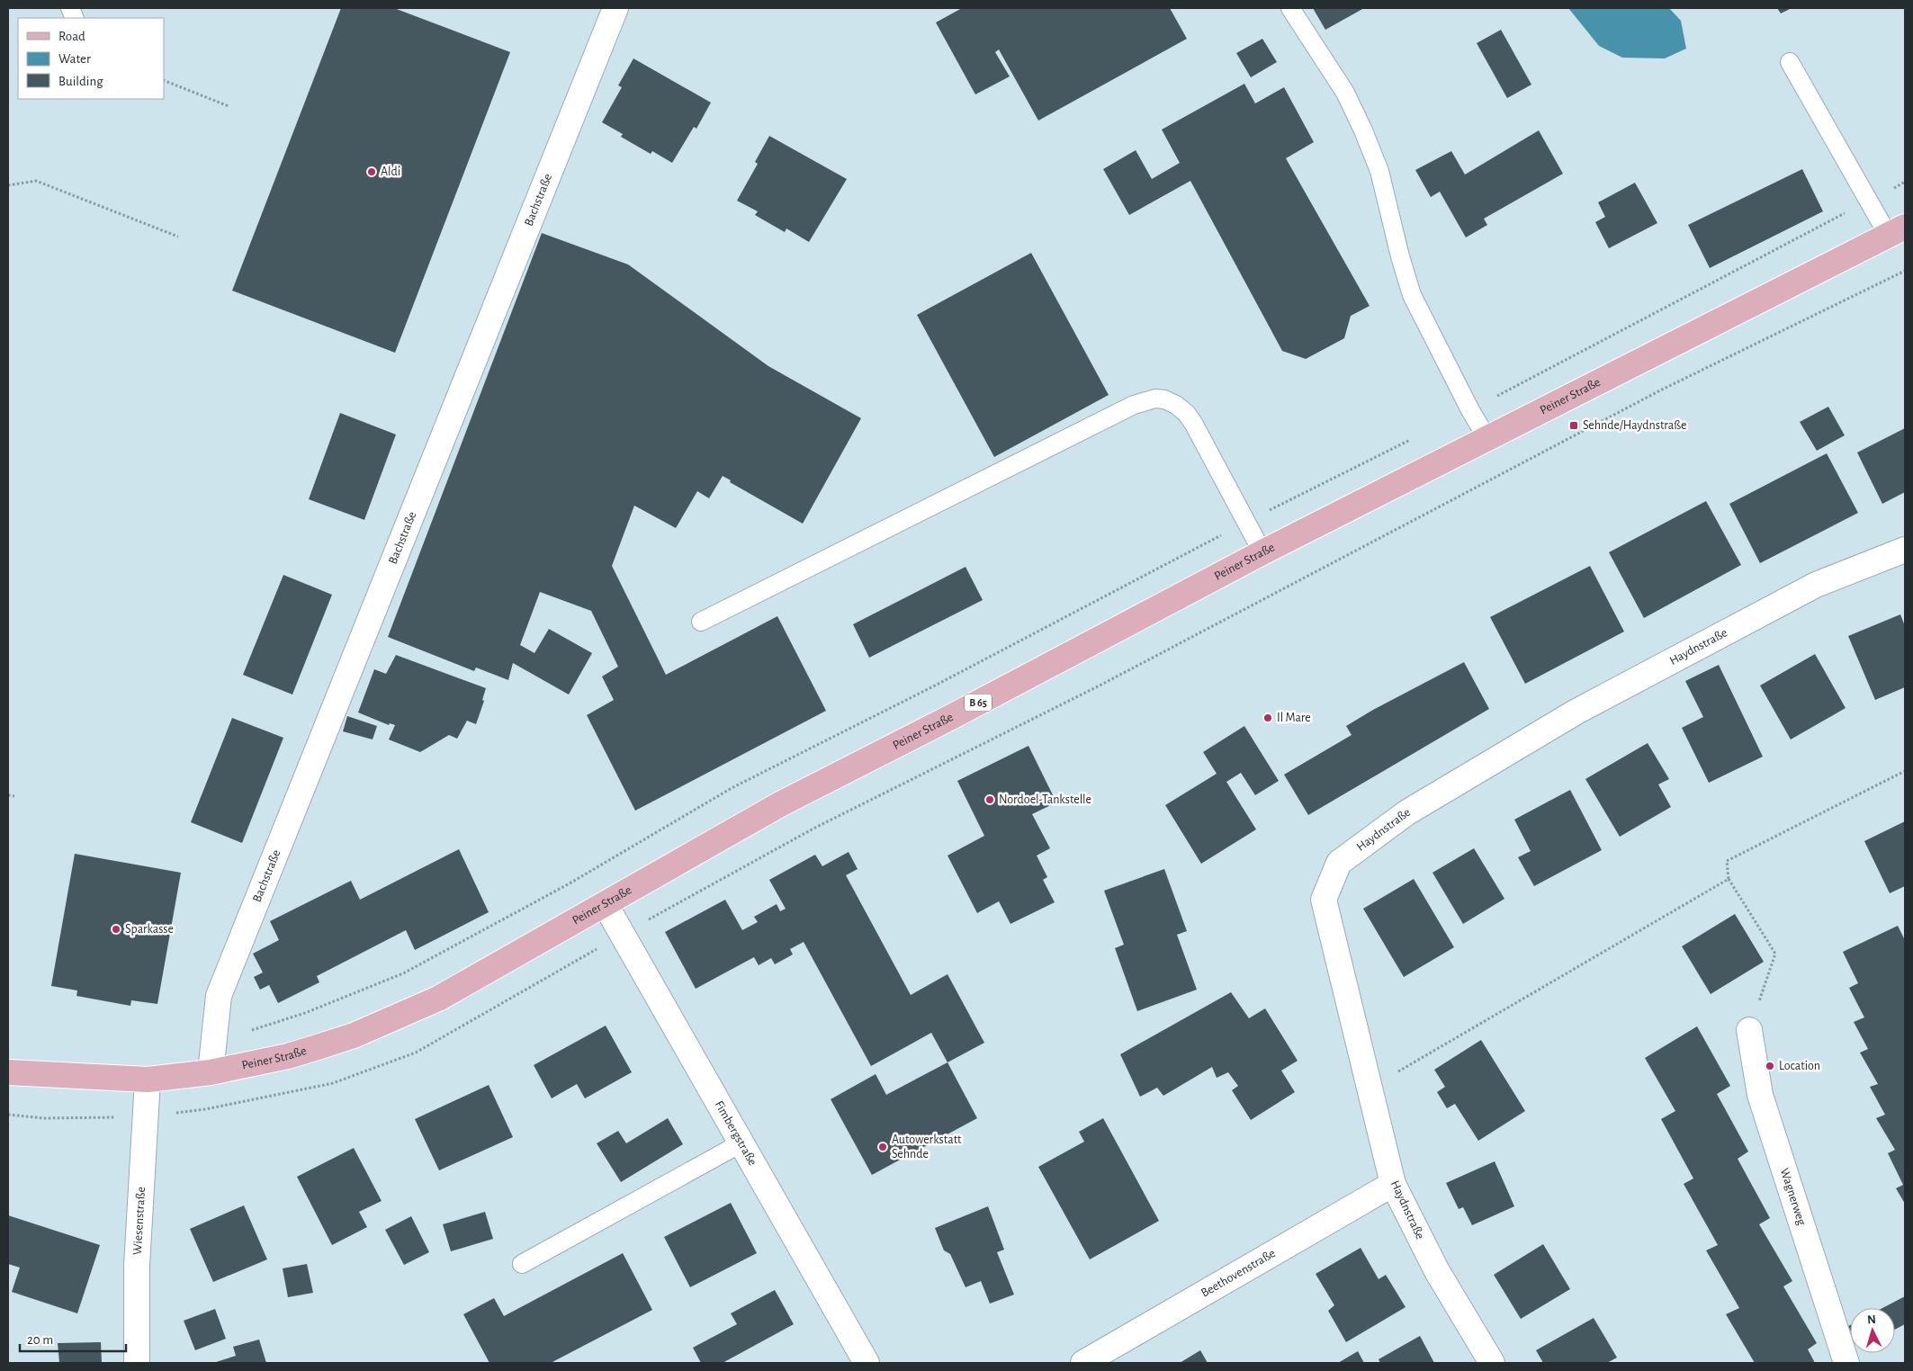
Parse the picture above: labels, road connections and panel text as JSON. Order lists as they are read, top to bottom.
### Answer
{
  "streets": {
    "main road": ["Peiner Straße", "B 65"],
    "street": [
      "Bachstraße",
      "Haydnstraße",
      "Fimbergstraße",
      "Wagnerweg",
      "Wiesenstraße",
      "Beethovenstraße"
    ]
  },
  "crossings": [
    ["Bachstraße", "Peiner Straße"],
    ["Peiner Straße", "Fimbergstraße"],
    ["Peiner Straße", "Wiesenstraße"],
    ["Haydnstraße", "Beethovenstraße"]
  ],
  "places": {
    "other": [
      "Aldi",
      "Il Mare",
      "Nordoel-Tankstelle",
      "Sparkasse",
      "Location",
      "Autowerkstatt Sehnde"
    ],
    "transit": ["Sehnde/Haydnstraße"]
  },
  "legend": ["Road", "Water", "Building"],
  "scale_bar": "20 m",
  "north": "top"
}
